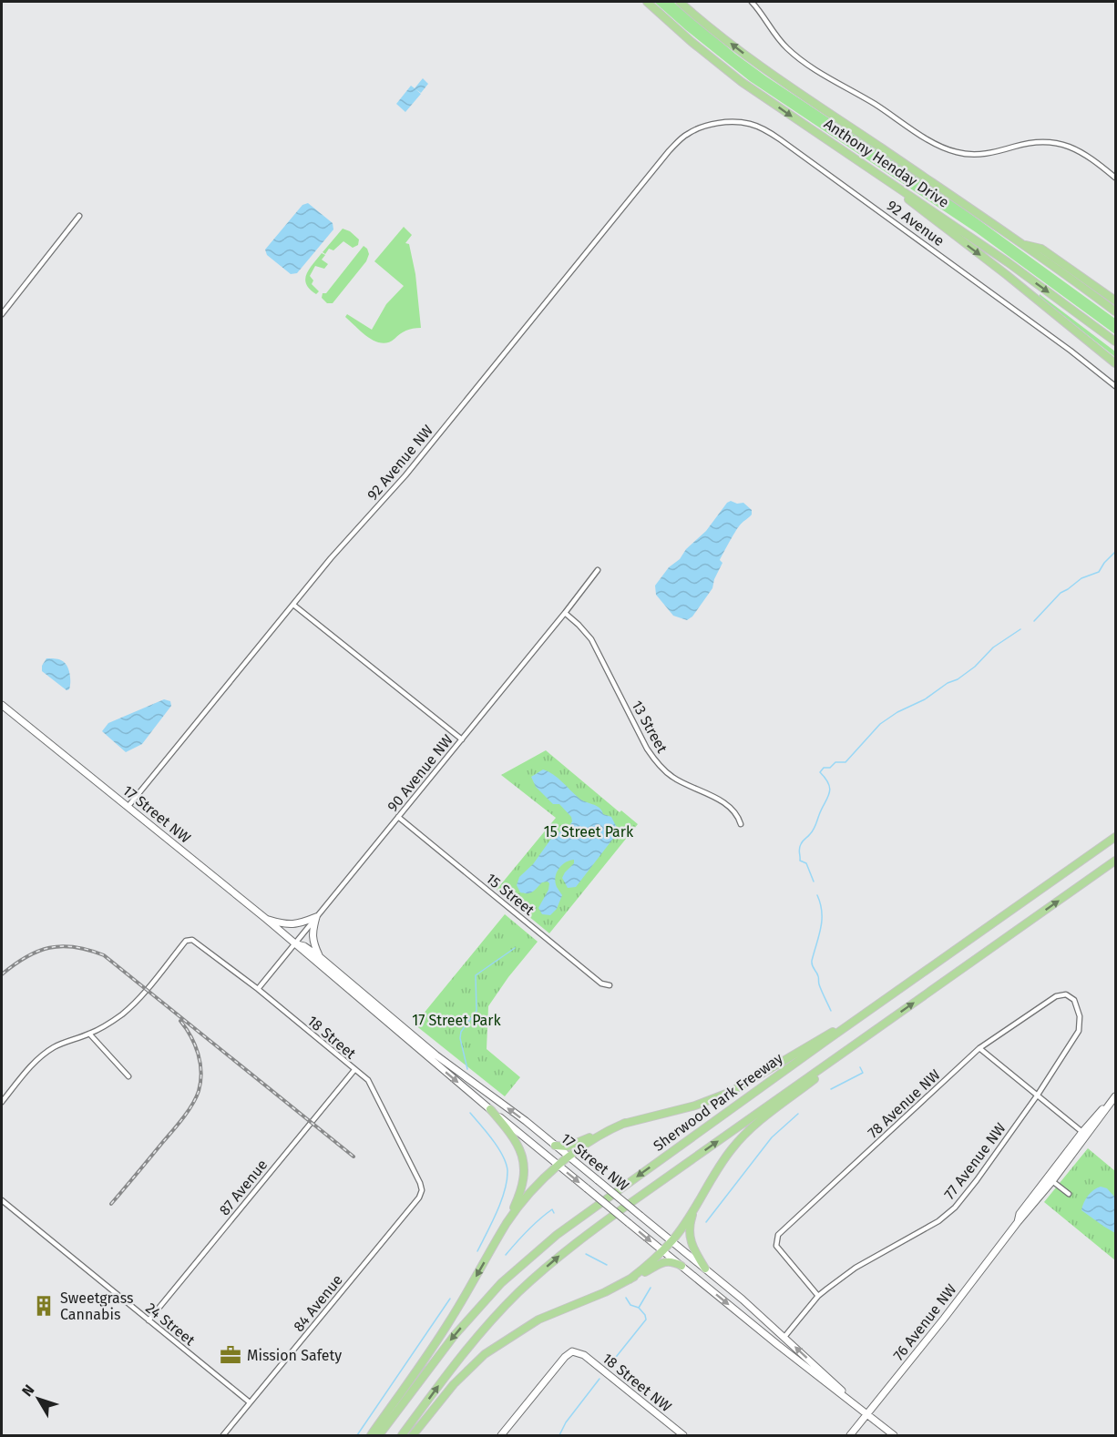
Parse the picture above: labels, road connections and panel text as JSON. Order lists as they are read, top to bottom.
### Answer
{
  "streets": {
    "highway": ["Anthony Henday Drive", "Sherwood Park Freeway"],
    "main road": ["17 Street NW", "76 Avenue NW", "18 Street NW"],
    "street": [
      "92 Avenue",
      "92 Avenue NW",
      "13 Street",
      "90 Avenue NW",
      "15 Street",
      "18 Street",
      "78 Avenue NW",
      "77 Avenue NW",
      "87 Avenue",
      "84 Avenue",
      "24 Street"
    ]
  },
  "crossings": [
    ["92 Avenue", "92 Avenue NW"],
    ["92 Avenue NW", "17 Street NW"],
    ["13 Street", "90 Avenue NW"],
    ["90 Avenue NW", "17 Street NW"],
    ["90 Avenue NW", "15 Street"],
    ["90 Avenue NW", "18 Street"],
    ["17 Street NW", "77 Avenue NW"],
    ["17 Street NW", "76 Avenue NW"],
    ["18 Street", "87 Avenue"],
    ["18 Street", "84 Avenue"],
    ["78 Avenue NW", "77 Avenue NW"],
    ["87 Avenue", "24 Street"],
    ["84 Avenue", "24 Street"]
  ],
  "parks": ["15 Street Park", "17 Street Park"],
  "places": {
    "building": ["Sweetgrass Cannabis"],
    "office": ["Mission Safety"]
  },
  "north": "top left"
}
